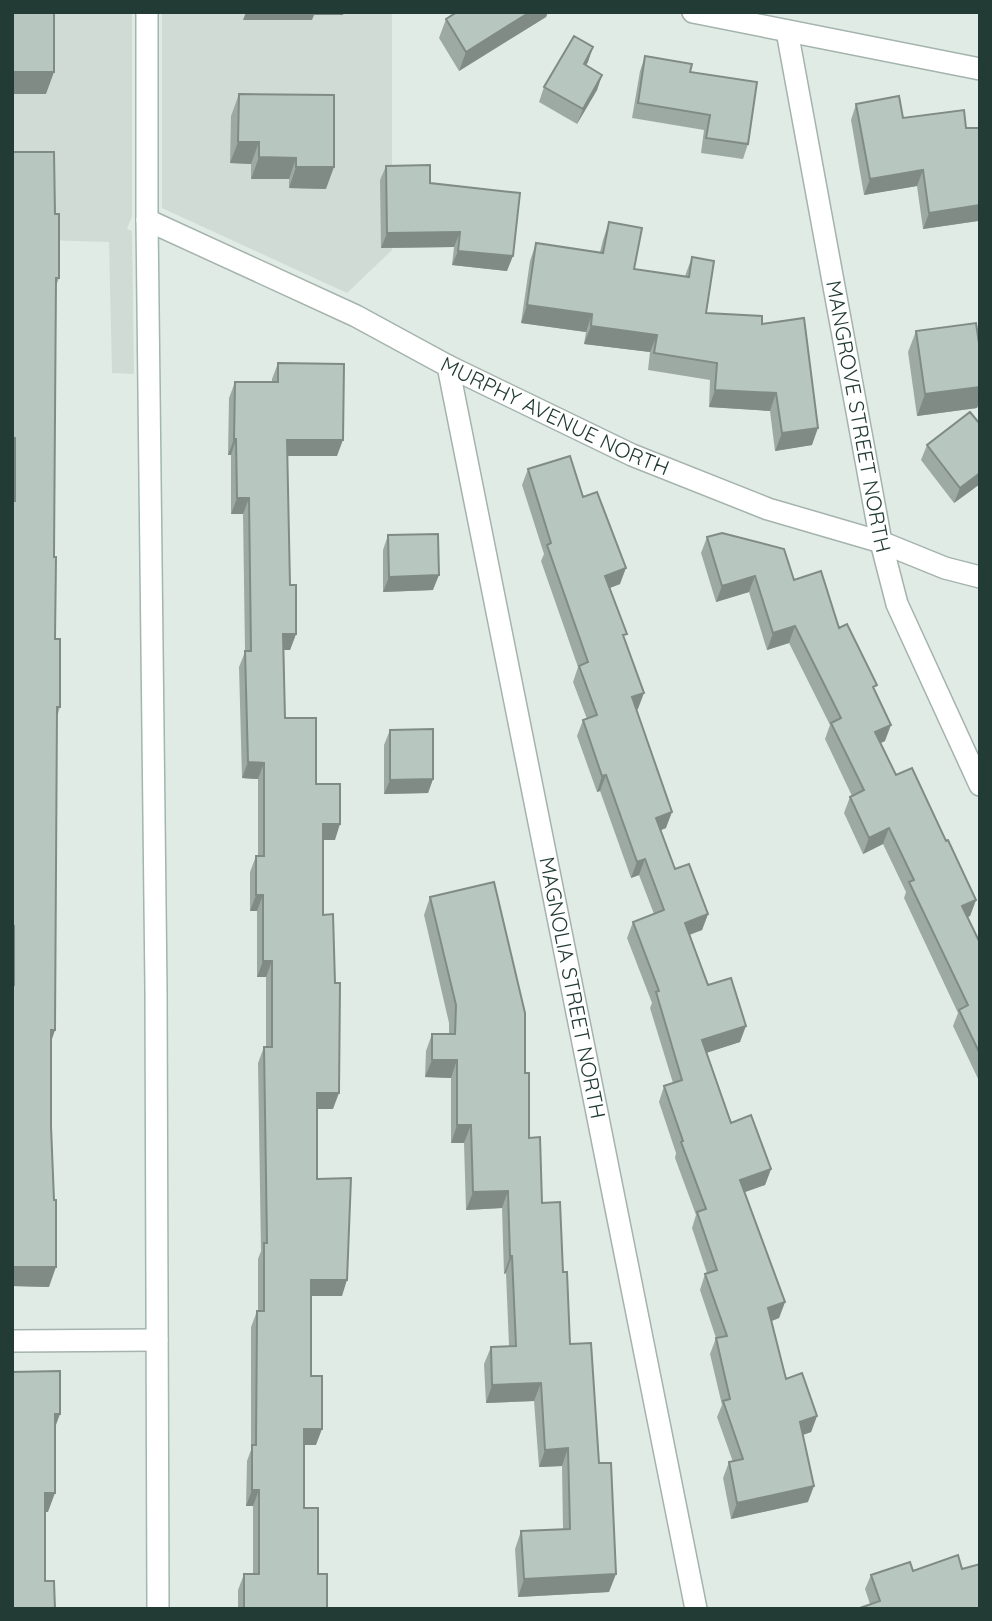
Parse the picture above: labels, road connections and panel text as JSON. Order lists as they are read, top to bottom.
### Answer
{
  "streets": {
    "street": ["MURPHY AVENUE NORTH", "MANGROVE STREET NORTH", "MAGNOLIA STREET NORTH"]
  },
  "crossings": [
    ["MURPHY AVENUE NORTH", "MANGROVE STREET NORTH"],
    ["MURPHY AVENUE NORTH", "MAGNOLIA STREET NORTH"]
  ]
}
